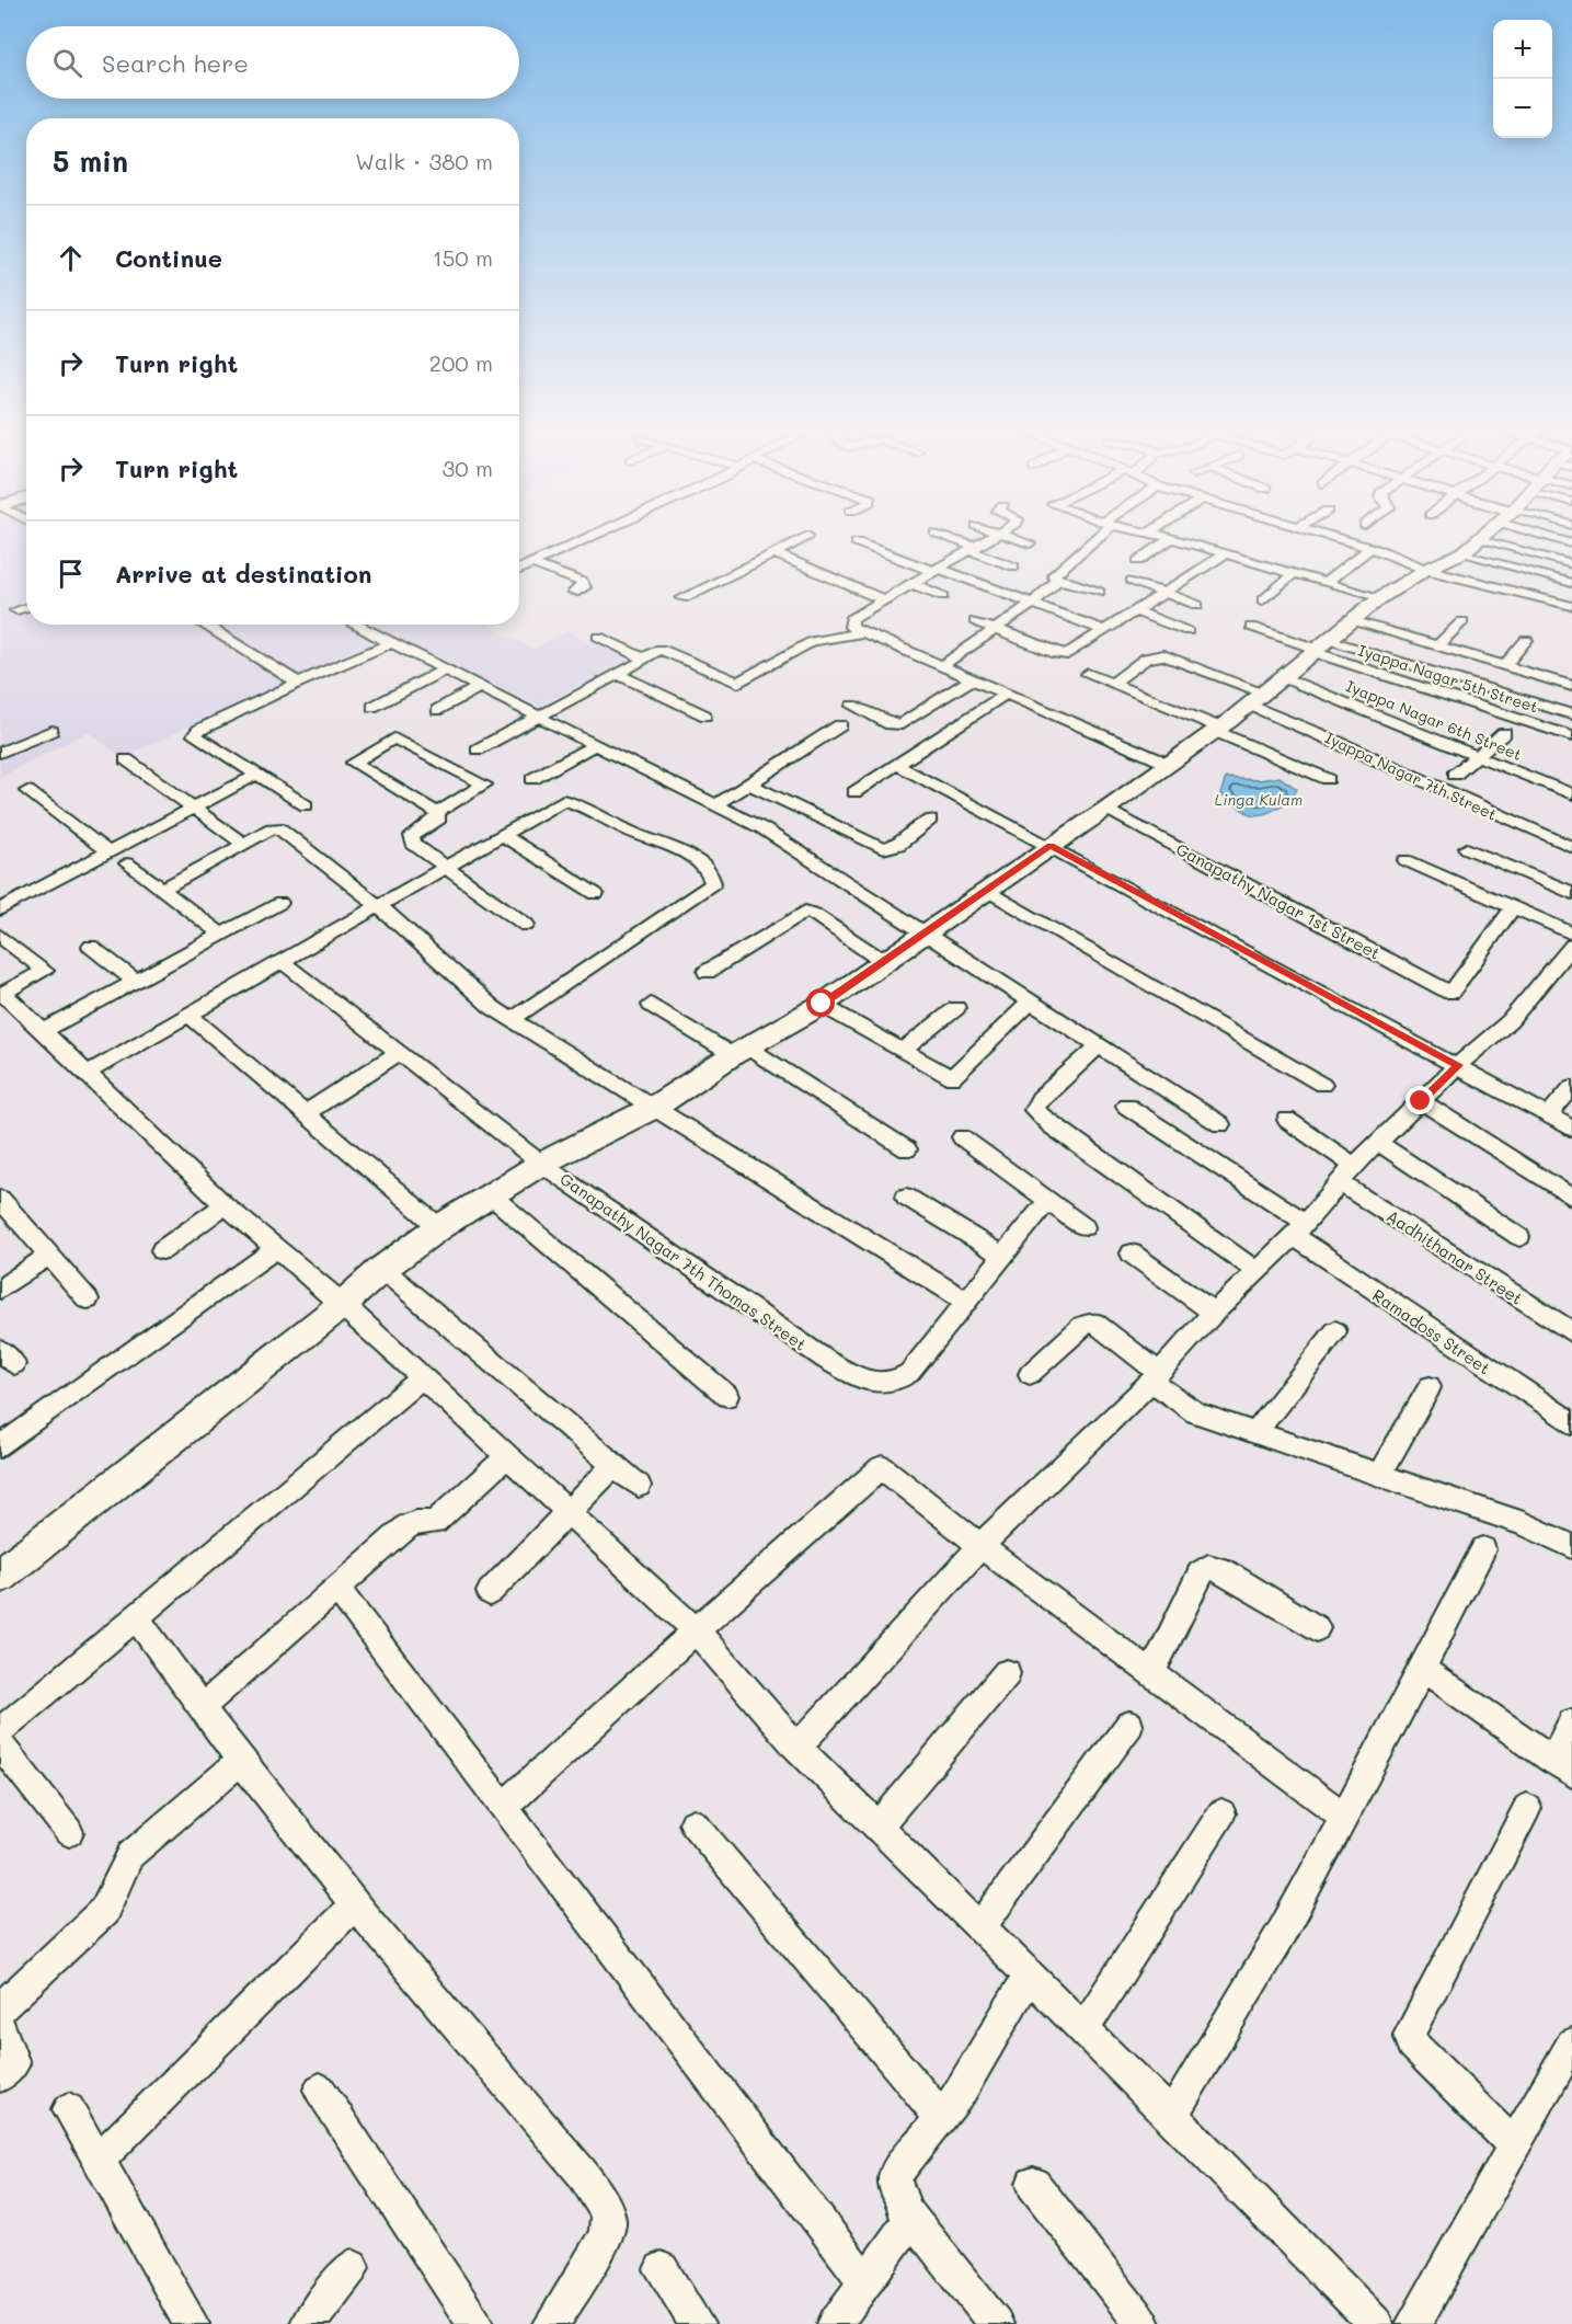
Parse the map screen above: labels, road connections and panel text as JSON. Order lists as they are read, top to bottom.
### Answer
{
  "streets": {
    "street": [
      "Iyappa Nagar 5th Street",
      "Iyappa Nagar 6th Street",
      "Iyappa Nagar 7th Street",
      "Ganapathy Nagar 1st Street",
      "Aadhithanar Street",
      "Ganapathy Nagar 7th Thomas Street",
      "Ramadoss Street"
    ]
  },
  "water": ["Linga Kulam"],
  "page": {
    "map_buttons": ["+", "−"],
    "search": "Search here",
    "heading": ["5 min", "Walk · 380 m"],
    "list": [
      ["Continue", "150 m"],
      ["Turn right", "200 m"],
      ["Turn right", "30 m"],
      "Arrive at destination"
    ]
  }
}
